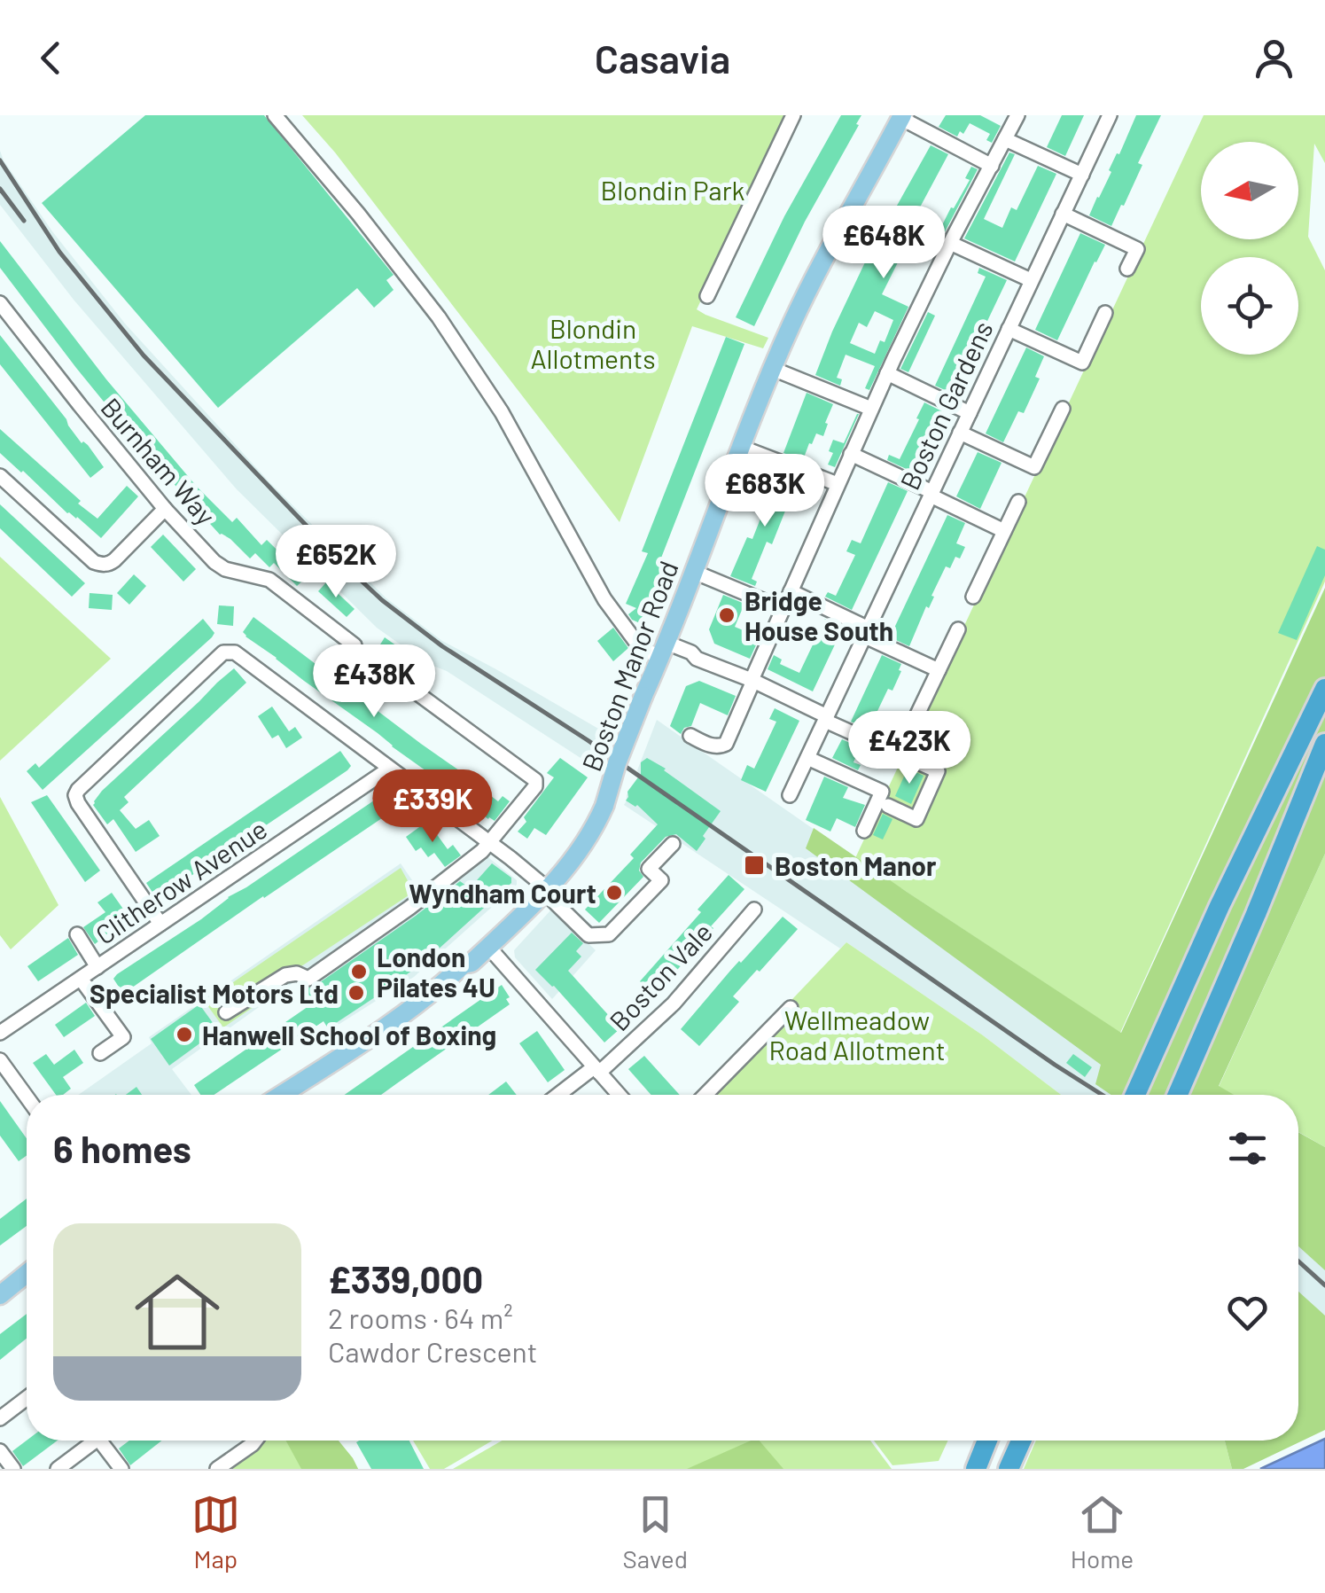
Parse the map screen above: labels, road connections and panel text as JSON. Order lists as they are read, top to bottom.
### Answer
{
  "streets": {
    "main road": ["Boston Manor Road"],
    "street": [
      "Boston Gardens",
      "Burnham Way",
      "Clitherow Avenue",
      "Boston Vale"
    ]
  },
  "parks": ["Blondin Park", "Blondin Allotments", "Wellmeadow Road Allotment"],
  "places": {
    "other": [
      "Bridge House South",
      "Wyndham Court",
      "London Pilates 4U",
      "Specialist Motors Ltd",
      "Hanwell School of Boxing"
    ],
    "transit": ["Boston Manor"]
  },
  "north": "left",
  "page": {
    "header": "Casavia",
    "price": [
      "£648K",
      "£683K",
      "£652K",
      "£438K",
      "£423K",
      "£339K"
    ],
    "heading": "6 homes",
    "list": [
      {
        "name": "£339,000",
        "note": "2 rooms · 64 m² · Cawdor Crescent"
      }
    ],
    "tabs": ["Map", "Saved", "Home"]
  }
}
